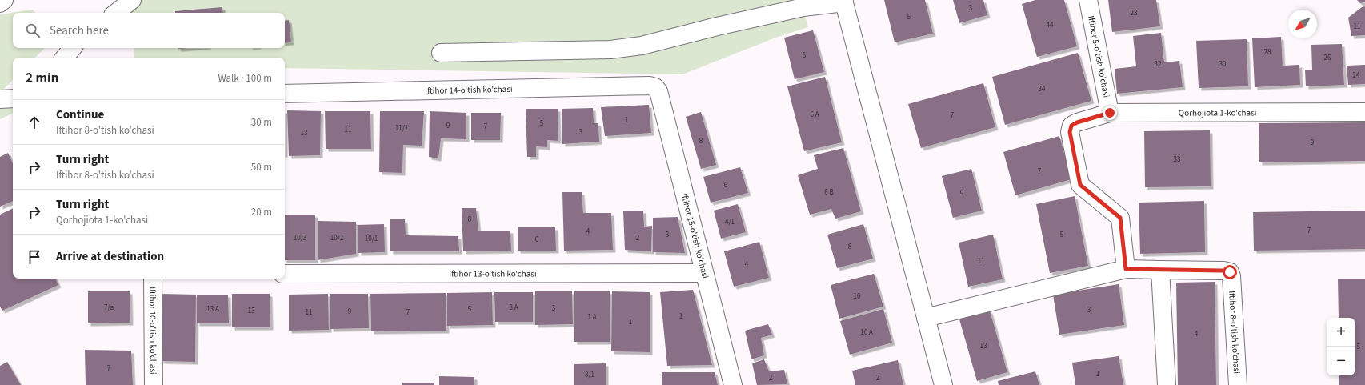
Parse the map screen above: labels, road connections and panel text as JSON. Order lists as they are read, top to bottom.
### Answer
{
  "streets": {
    "street": [
      "Iftihor 5-o'tish ko'chasi",
      "Iftihor 14-o'tish ko'chasi",
      "Qorhojiota 1-ko'chasi",
      "Iftihor 15-o'tish ko'chasi",
      "Iftihor 13-o'tish ko'chasi",
      "Iftihor 10-o'tish ko'chasi",
      "Iftihor 8-o'tish ko'chasi"
    ]
  },
  "crossings": [
    ["Iftihor 5-o'tish ko'chasi", "Qorhojiota 1-ko'chasi"],
    ["Iftihor 14-o'tish ko'chasi", "Iftihor 15-o'tish ko'chasi"],
    ["Qorhojiota 1-ko'chasi", "Iftihor 8-o'tish ko'chasi"],
    ["Iftihor 15-o'tish ko'chasi", "Iftihor 13-o'tish ko'chasi"]
  ],
  "house_numbers": [
    "3",
    "23",
    "5",
    "44",
    "11",
    "28",
    "6",
    "26",
    "32",
    "30",
    "24",
    "34",
    "6 А",
    "7",
    "1",
    "5",
    "9",
    "7",
    "11/1",
    "11",
    "3",
    "13",
    "8",
    "9",
    "33",
    "7",
    "6",
    "6 В",
    "9",
    "8",
    "4/1",
    "7",
    "4",
    "3",
    "5",
    "10/3",
    "10/2",
    "2",
    "10/1",
    "6",
    "8",
    "11",
    "4",
    "10",
    "7/a",
    "3 А",
    "3",
    "13 А",
    "5",
    "3",
    "13",
    "9",
    "11",
    "7",
    "1",
    "1 А",
    "1",
    "10 А",
    "4",
    "13",
    "5",
    "7",
    "1",
    "8/1",
    "2",
    "2"
  ],
  "north": "bottom left",
  "page": {
    "search": "Search here",
    "heading": ["2 min", "Walk · 100 m"],
    "list": [
      ["Continue", "Iftihor 8-o'tish ko'chasi", "30 m"],
      ["Turn right", "Iftihor 8-o'tish ko'chasi", "50 m"],
      ["Turn right", "Qorhojiota 1-ko'chasi", "20 m"],
      "Arrive at destination"
    ],
    "map_buttons": ["+", "−"]
  }
}
